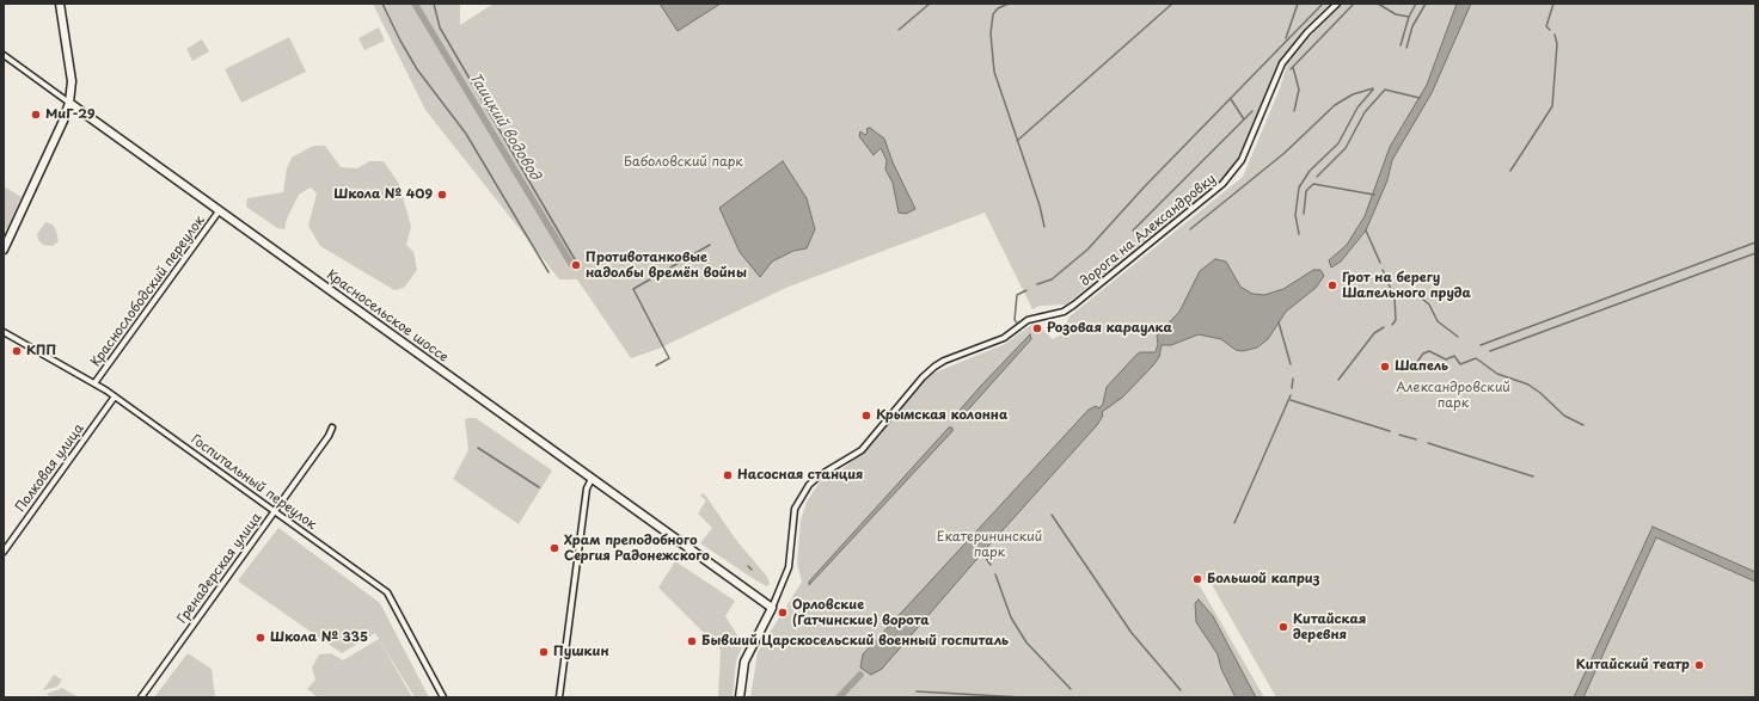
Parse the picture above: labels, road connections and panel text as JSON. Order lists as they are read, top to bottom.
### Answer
{
  "streets": {
    "main road": ["Красносельское шоссе"],
    "street": [
      "дорога на Александровку",
      "Краснослободский переулок",
      "Полковая улица",
      "Госпитальный переулок",
      "Гренадерская улица"
    ]
  },
  "crossings": [
    ["дорога на Александровку", "Красносельское шоссе"],
    ["Краснослободский переулок", "Красносельское шоссе"],
    ["Краснослободский переулок", "Госпитальный переулок"],
    ["Полковая улица", "Госпитальный переулок"],
    ["Госпитальный переулок", "Гренадерская улица"]
  ],
  "water": ["Таицкий водовод"],
  "parks": ["Баболовский парк", "Александровский парк", "Екатерининский парк"],
  "places": [
    "МиГ-29",
    "Школа № 409",
    "Противотанковые надолбы времён войны",
    "Грот на берегу Шапельного пруда",
    "Розовая караулка",
    "КПП",
    "Шапель",
    "Крымская колонна",
    "Насосная станция",
    "Храм преподобного Сергия Радонежского",
    "Большой каприз",
    "Орловские (Гатчинские) ворота",
    "Китайская деревня",
    "Школа № 335",
    "Бывший Царскосельский военный госпиталь",
    "Пушкин",
    "Китайский театр"
  ]
}
